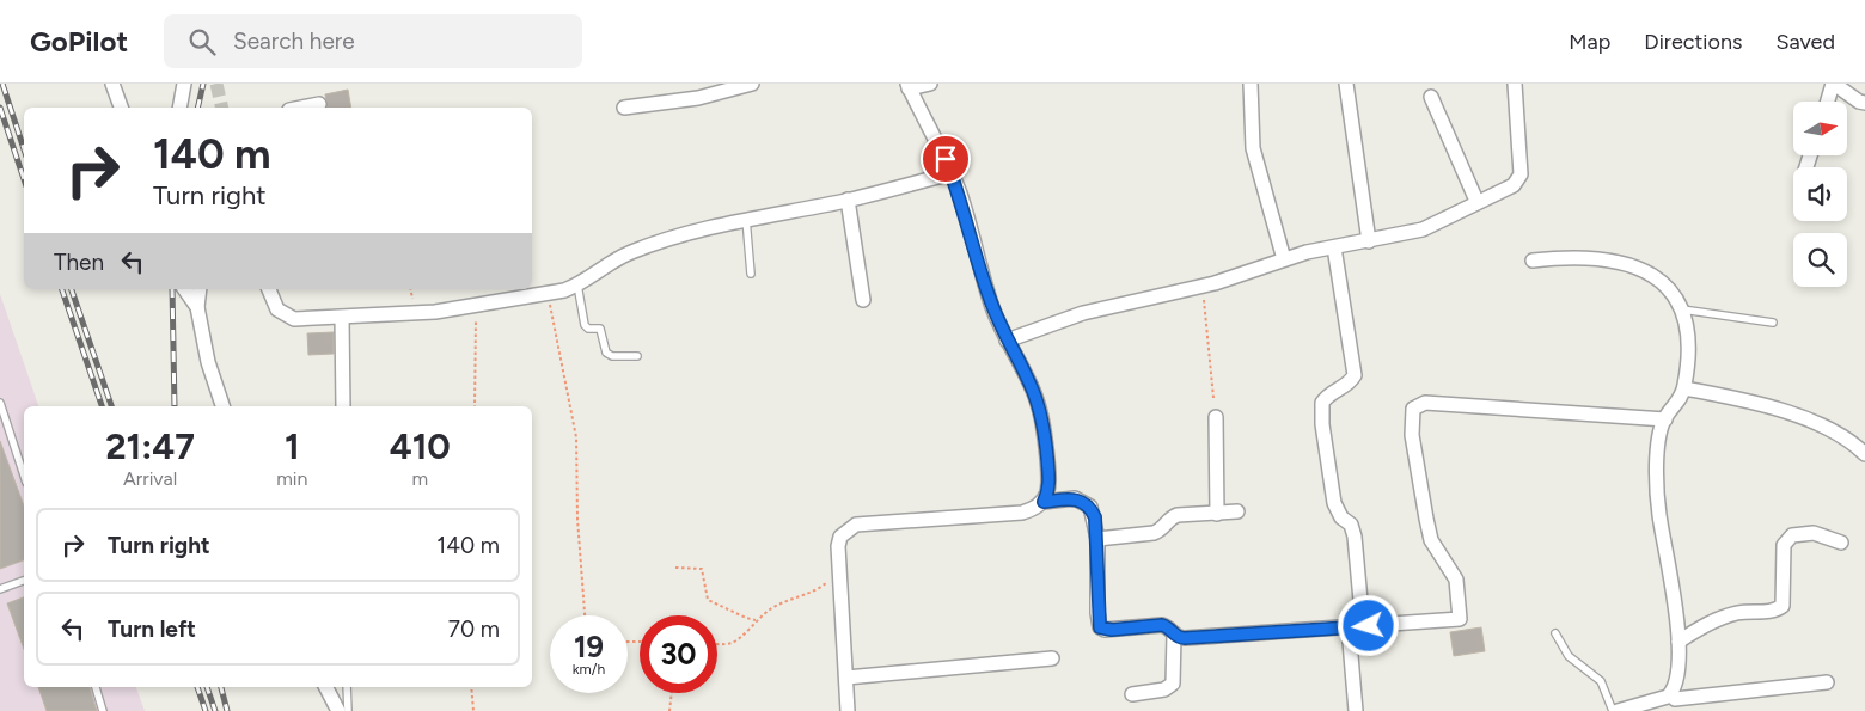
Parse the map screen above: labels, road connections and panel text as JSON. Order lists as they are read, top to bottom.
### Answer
{
  "north": "right",
  "page": {
    "header": "GoPilot",
    "search": "Search here",
    "nav": ["Map", "Directions", "Saved"],
    "turn": ["140 m", "Turn right"],
    "then": "Then",
    "eta": [
      "21:47",
      "Arrival",
      "1",
      "min",
      "410",
      "m"
    ],
    "list": [
      {
        "name": "Turn right",
        "value": "140 m"
      },
      {
        "name": "Turn left",
        "value": "70 m"
      }
    ],
    "speed": "19 km/h",
    "limit": "30"
  }
}
